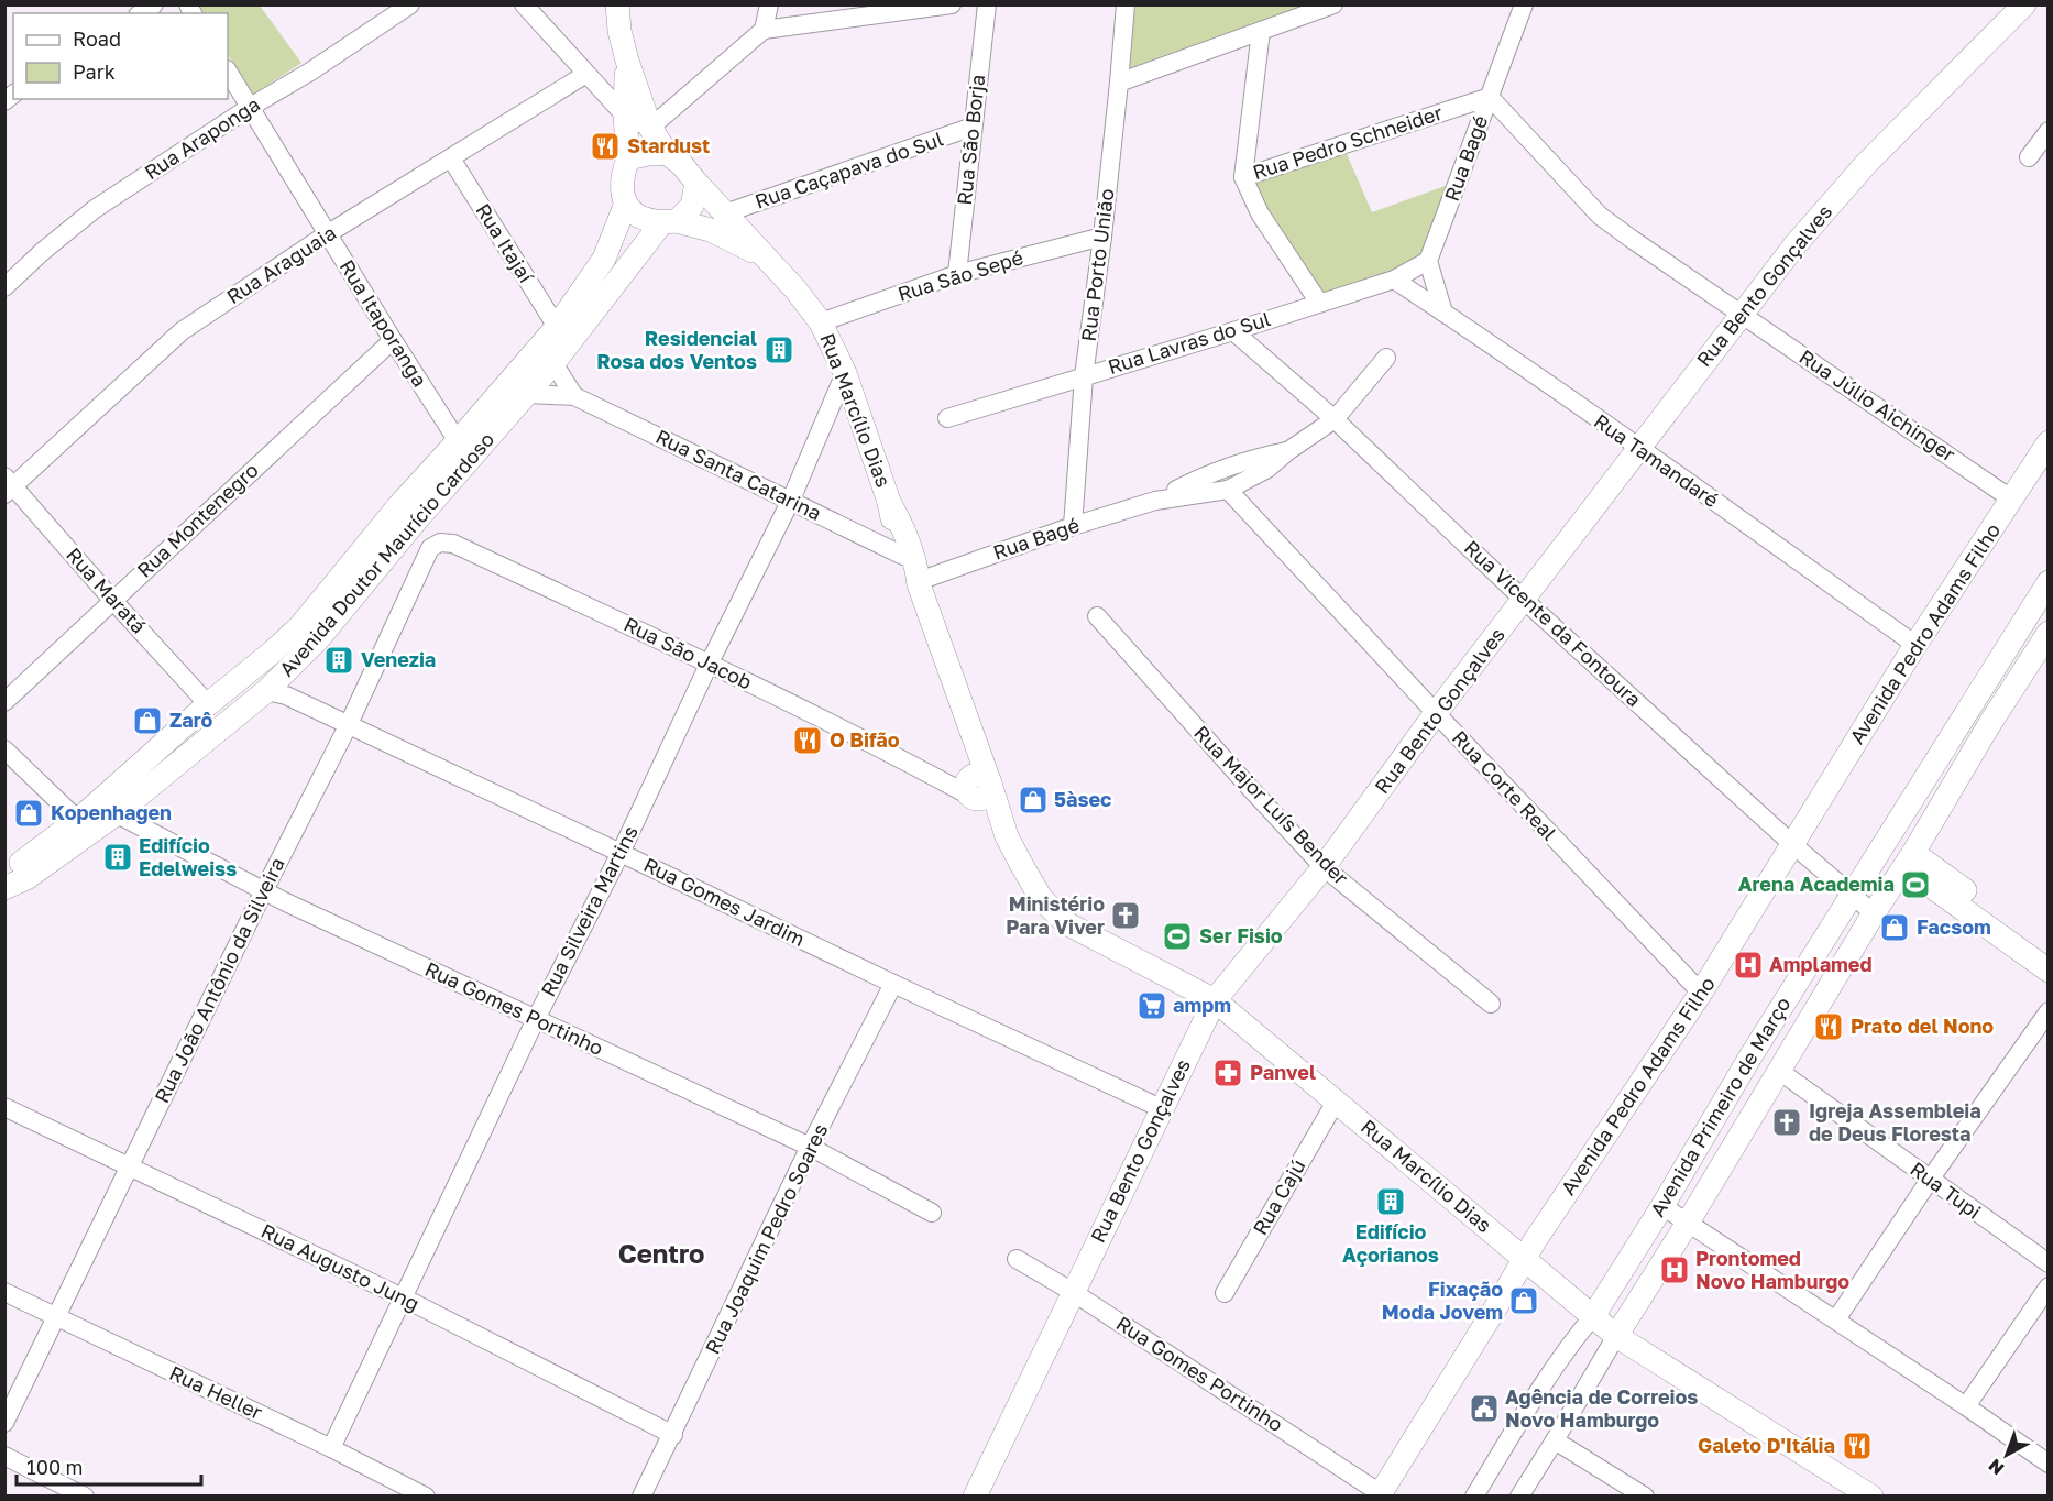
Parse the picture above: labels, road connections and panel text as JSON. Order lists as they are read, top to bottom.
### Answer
{
  "streets": {
    "main road": [
      "Rua Bento Gonçalves",
      "Rua Marcílio Dias",
      "Avenida Doutor Maurício Cardoso",
      "Avenida Pedro Adams Filho",
      "Avenida Primeiro de Março"
    ],
    "street": [
      "Rua Araponga",
      "Rua São Borja",
      "Rua Pedro Schneider",
      "Rua Bagé",
      "Rua Caçapava do Sul",
      "Rua Itajaí",
      "Rua Araguaia",
      "Rua Porto União",
      "Rua São Sepé",
      "Rua Itaporanga",
      "Rua Lavras do Sul",
      "Rua Júlio Aichinger",
      "Rua Tamandaré",
      "Rua Santa Catarina",
      "Rua Montenegro",
      "Rua Maratá",
      "Rua Vicente da Fontoura",
      "Rua São Jacob",
      "Rua Corte Real",
      "Rua Major Luís Bender",
      "Rua Gomes Jardim",
      "Rua Silveira Martins",
      "Rua João Antônio da Silveira",
      "Rua Gomes Portinho",
      "Rua Tupi",
      "Rua Cajú",
      "Rua Joaquim Pedro Soares",
      "Rua Augusto Jung",
      "Rua Heller"
    ]
  },
  "crossings": [
    ["Rua Araponga", "Rua Itaporanga"],
    ["Rua São Borja", "Rua Caçapava do Sul"],
    ["Rua São Borja", "Rua São Sepé"],
    ["Rua Pedro Schneider", "Rua Bagé"],
    ["Rua Pedro Schneider", "Rua Júlio Aichinger"],
    ["Rua Bagé", "Rua Porto União"],
    ["Rua Bagé", "Rua Lavras do Sul"],
    ["Rua Bagé", "Rua Júlio Aichinger"],
    ["Rua Bagé", "Rua Marcílio Dias"],
    ["Rua Bagé", "Rua Vicente da Fontoura"],
    ["Rua Bagé", "Rua Corte Real"],
    ["Rua Caçapava do Sul", "Rua Marcílio Dias"],
    ["Rua Itajaí", "Rua Araguaia"],
    ["Rua Itajaí", "Avenida Doutor Maurício Cardoso"],
    ["Rua Araguaia", "Rua Itaporanga"],
    ["Rua Araguaia", "Rua Maratá"],
    ["Rua Porto União", "Rua São Sepé"],
    ["Rua Porto União", "Rua Lavras do Sul"],
    ["Rua São Sepé", "Rua Marcílio Dias"],
    ["Rua Bento Gonçalves", "Rua Júlio Aichinger"],
    ["Rua Bento Gonçalves", "Rua Marcílio Dias"],
    ["Rua Bento Gonçalves", "Rua Tamandaré"],
    ["Rua Bento Gonçalves", "Rua Vicente da Fontoura"],
    ["Rua Bento Gonçalves", "Rua Corte Real"],
    ["Rua Bento Gonçalves", "Rua Major Luís Bender"],
    ["Rua Bento Gonçalves", "Rua Gomes Jardim"],
    ["Rua Bento Gonçalves", "Rua Gomes Portinho"],
    ["Rua Itaporanga", "Rua Montenegro"],
    ["Rua Itaporanga", "Avenida Doutor Maurício Cardoso"],
    ["Rua Lavras do Sul", "Rua Tamandaré"],
    ["Rua Lavras do Sul", "Rua Vicente da Fontoura"],
    ["Rua Júlio Aichinger", "Avenida Pedro Adams Filho"],
    ["Rua Marcílio Dias", "Rua Santa Catarina"],
    ["Rua Marcílio Dias", "Avenida Doutor Maurício Cardoso"],
    ["Rua Marcílio Dias", "Avenida Pedro Adams Filho"],
    ["Rua Marcílio Dias", "Rua São Jacob"],
    ["Rua Marcílio Dias", "Rua Silveira Martins"],
    ["Rua Marcílio Dias", "Avenida Primeiro de Março"],
    ["Rua Marcílio Dias", "Rua Cajú"],
    ["Rua Tamandaré", "Avenida Pedro Adams Filho"],
    ["Rua Santa Catarina", "Avenida Doutor Maurício Cardoso"],
    ["Rua Santa Catarina", "Rua Silveira Martins"],
    ["Rua Montenegro", "Rua Maratá"],
    ["Avenida Doutor Maurício Cardoso", "Rua Maratá"],
    ["Avenida Doutor Maurício Cardoso", "Rua Gomes Jardim"],
    ["Avenida Doutor Maurício Cardoso", "Rua Gomes Portinho"],
    ["Rua Vicente da Fontoura", "Avenida Pedro Adams Filho"],
    ["Rua Vicente da Fontoura", "Avenida Primeiro de Março"],
    ["Avenida Pedro Adams Filho", "Rua Corte Real"],
    ["Avenida Pedro Adams Filho", "Rua Gomes Portinho"],
    ["Rua São Jacob", "Rua Silveira Martins"],
    ["Rua São Jacob", "Rua João Antônio da Silveira"],
    ["Rua Gomes Jardim", "Rua Silveira Martins"],
    ["Rua Gomes Jardim", "Rua João Antônio da Silveira"],
    ["Rua Gomes Jardim", "Rua Joaquim Pedro Soares"],
    ["Rua Silveira Martins", "Rua Gomes Portinho"],
    ["Rua Silveira Martins", "Rua Augusto Jung"],
    ["Rua Silveira Martins", "Rua Heller"],
    ["Rua João Antônio da Silveira", "Rua Gomes Portinho"],
    ["Rua João Antônio da Silveira", "Rua Augusto Jung"],
    ["Rua João Antônio da Silveira", "Rua Heller"],
    ["Rua Gomes Portinho", "Rua Joaquim Pedro Soares"],
    ["Avenida Primeiro de Março", "Rua Tupi"],
    ["Rua Joaquim Pedro Soares", "Rua Augusto Jung"]
  ],
  "districts": ["Centro"],
  "places": {
    "restaurant": [
      "Stardust",
      "O Bifão",
      "Prato del Nono",
      "Galeto D'Itália"
    ],
    "building": [
      "Residencial Rosa dos Ventos",
      "Venezia",
      "Edifício Edelweiss",
      "Edifício Açorianos"
    ],
    "shop": [
      "Zarô",
      "5àsec",
      "Kopenhagen",
      "Facsom",
      "Fixação Moda Jovem"
    ],
    "sports": ["Arena Academia", "Ser Fisio"],
    "church": ["Ministério Para Viver", "Igreja Assembleia de Deus Floresta"],
    "hospital": ["Amplamed", "Prontomed Novo Hamburgo"],
    "supermarket": ["ampm"],
    "pharmacy": ["Panvel"],
    "public building": ["Agência de Correios Novo Hamburgo"]
  },
  "legend": ["Road", "Park"],
  "scale_bar": "100 m",
  "north": "bottom left"
}
